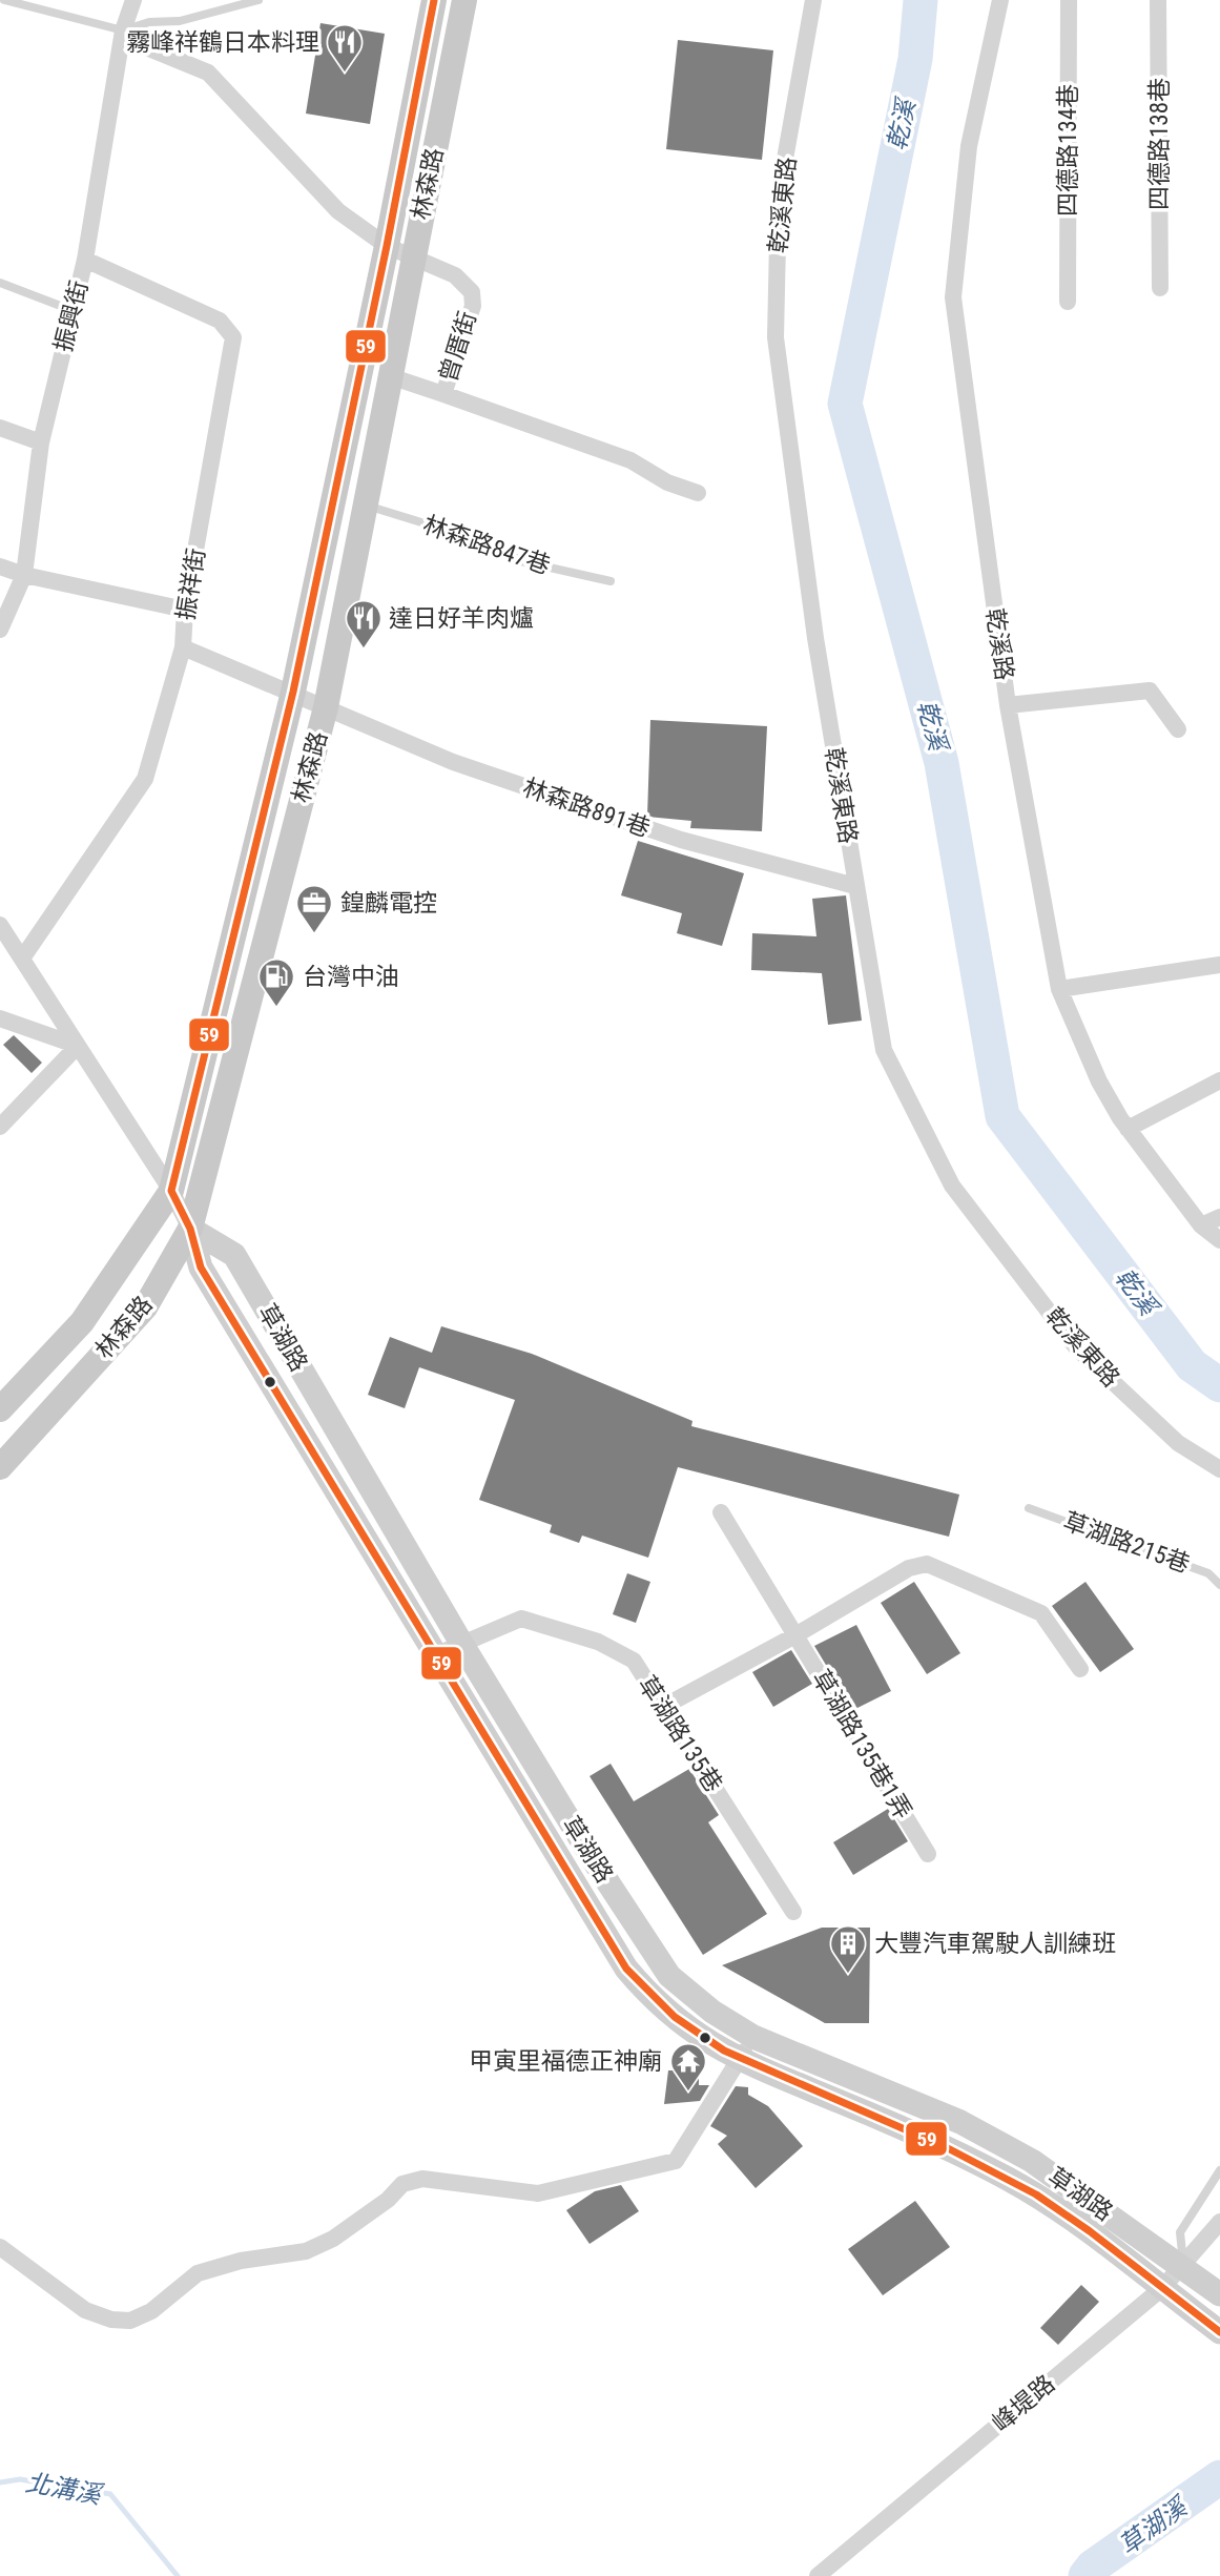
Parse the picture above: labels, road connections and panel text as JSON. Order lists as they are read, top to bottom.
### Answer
{
  "streets": {
    "main road": ["林森路"],
    "street": [
      "四德路138巷",
      "四德路134巷",
      "乾溪東路",
      "振興街",
      "曾厝街",
      "振祥街",
      "乾溪路",
      "林森路891巷",
      "草湖路",
      "草湖路135巷",
      "草湖路135巷1弄",
      "峰堤路"
    ],
    "lane": ["林森路847巷", "草湖路215巷"]
  },
  "crossings": [
    ["林森路", "曾厝街"],
    ["林森路", "林森路847巷"],
    ["林森路", "林森路891巷"],
    ["林森路", "草湖路"],
    ["乾溪東路", "林森路891巷"],
    ["振興街", "曾厝街"],
    ["振興街", "振祥街"],
    ["振祥街", "林森路891巷"],
    ["振祥街", "草湖路"],
    ["草湖路", "草湖路135巷"],
    ["草湖路", "峰堤路"]
  ],
  "water": ["乾溪", "北溝溪", "草湖溪"],
  "places": {
    "restaurant": ["霧峰祥鶴日本料理", "達日好羊肉爐"],
    "office": ["鍠麟電控"],
    "fuel station": ["台灣中油"],
    "building": ["大豐汽車駕駛人訓練班"],
    "temple": ["甲寅里福德正神廟"]
  },
  "lines": ["transit line 59"]
}
